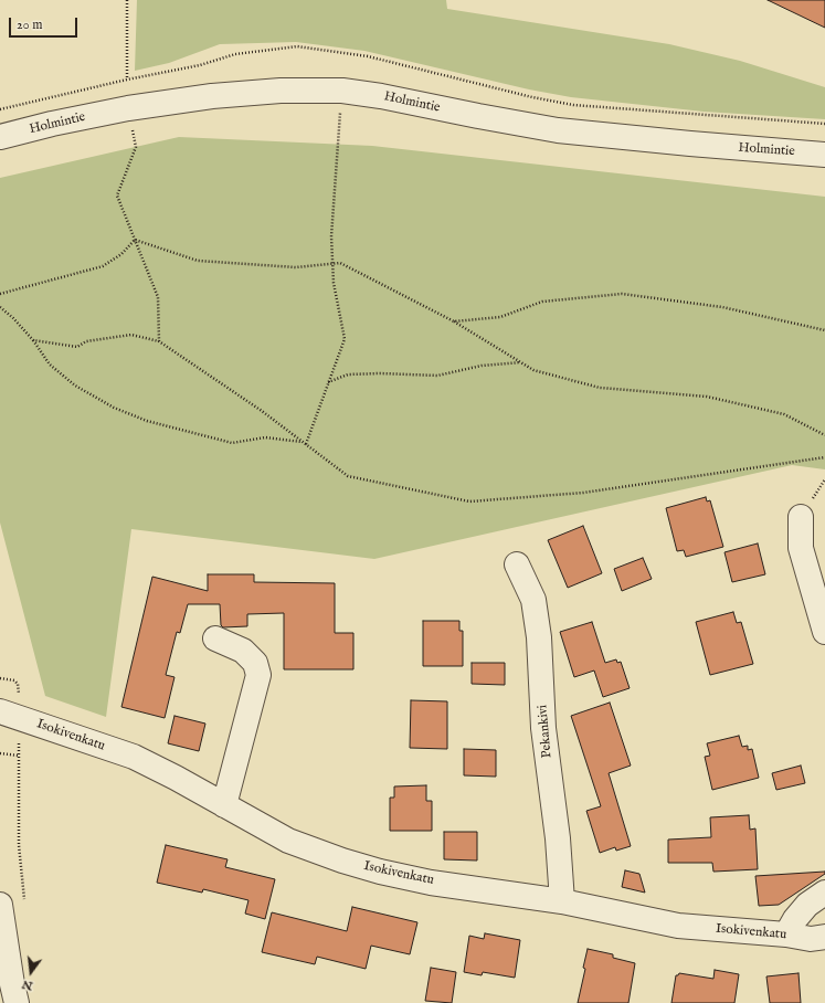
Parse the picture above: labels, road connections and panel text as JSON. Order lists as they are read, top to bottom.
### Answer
{
  "streets": {
    "street": ["Holmintie", "Pekankivi", "Isokivenkatu"]
  },
  "crossings": [
    ["Pekankivi", "Isokivenkatu"]
  ],
  "scale_bar": "20 m",
  "north": "bottom"
}
